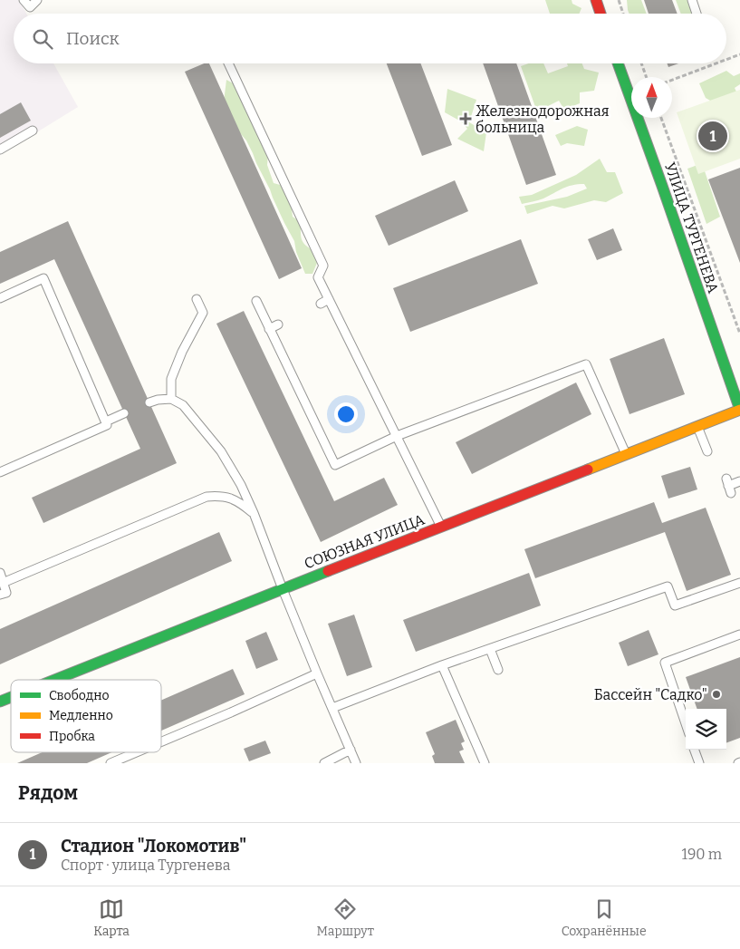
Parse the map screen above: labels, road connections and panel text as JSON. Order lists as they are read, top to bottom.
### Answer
{
  "streets": {
    "street": ["УЛИЦА ТУРГЕНЕВА", "СОЮЗНАЯ УЛИЦА"]
  },
  "crossings": [
    ["УЛИЦА ТУРГЕНЕВА", "СОЮЗНАЯ УЛИЦА"]
  ],
  "places": {
    "health": ["Железнодорожная больница"],
    "other": ["Бассейн \"Садко\""]
  },
  "legend": ["Свободно", "Медленно", "Пробка"],
  "north": "top",
  "page": {
    "search": "Поиск",
    "pins": "1",
    "heading": "Рядом",
    "list": [
      {
        "mark": "1",
        "name": "Стадион \"Локомотив\"",
        "note": "Спорт · улица Тургенева",
        "value": "190 m"
      }
    ],
    "nav": ["Карта", "Маршрут", "Сохранённые"]
  }
}
